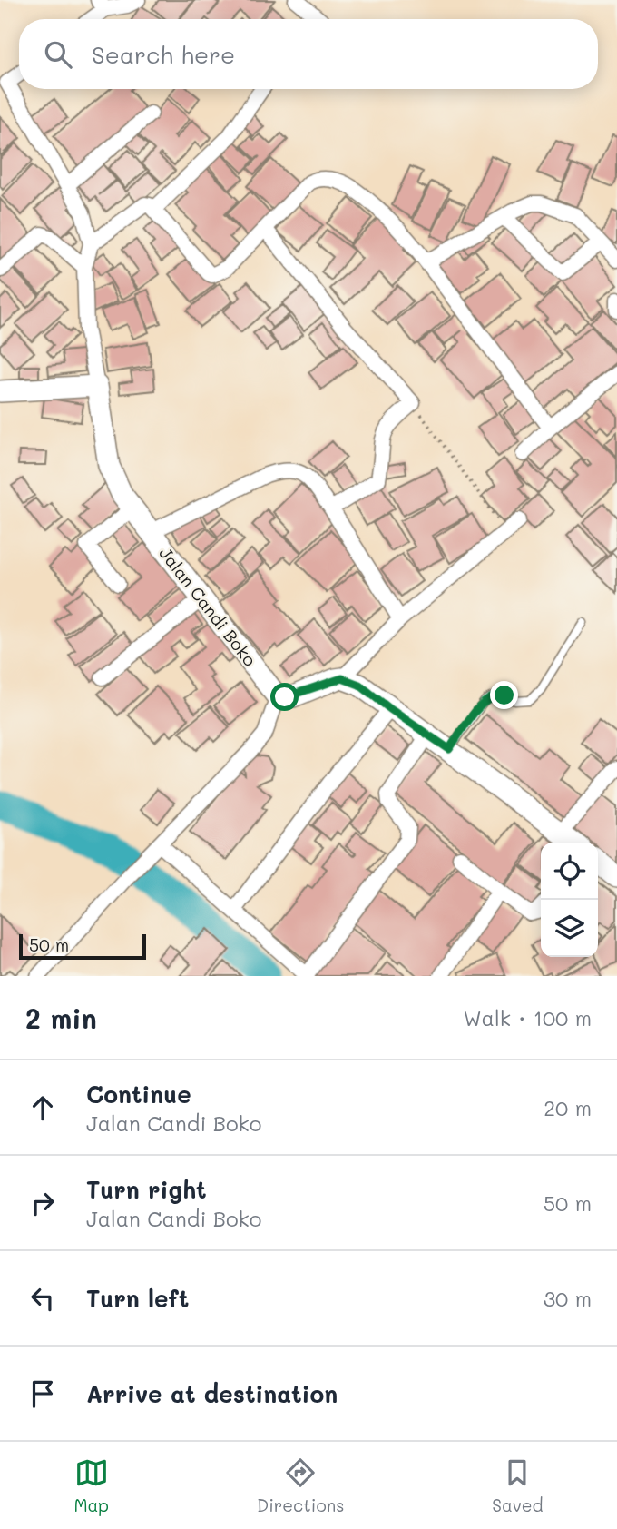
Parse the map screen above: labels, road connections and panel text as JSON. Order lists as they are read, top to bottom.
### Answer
{
  "streets": {
    "street": ["Jalan Candi Boko"]
  },
  "scale_bar": "50 m",
  "page": {
    "search": "Search here",
    "scale": "50 m",
    "heading": ["2 min", "Walk · 100 m"],
    "list": [
      ["Continue", "Jalan Candi Boko", "20 m"],
      ["Turn right", "Jalan Candi Boko", "50 m"],
      ["Turn left", "30 m"],
      "Arrive at destination"
    ],
    "nav": ["Map", "Directions", "Saved"]
  }
}
